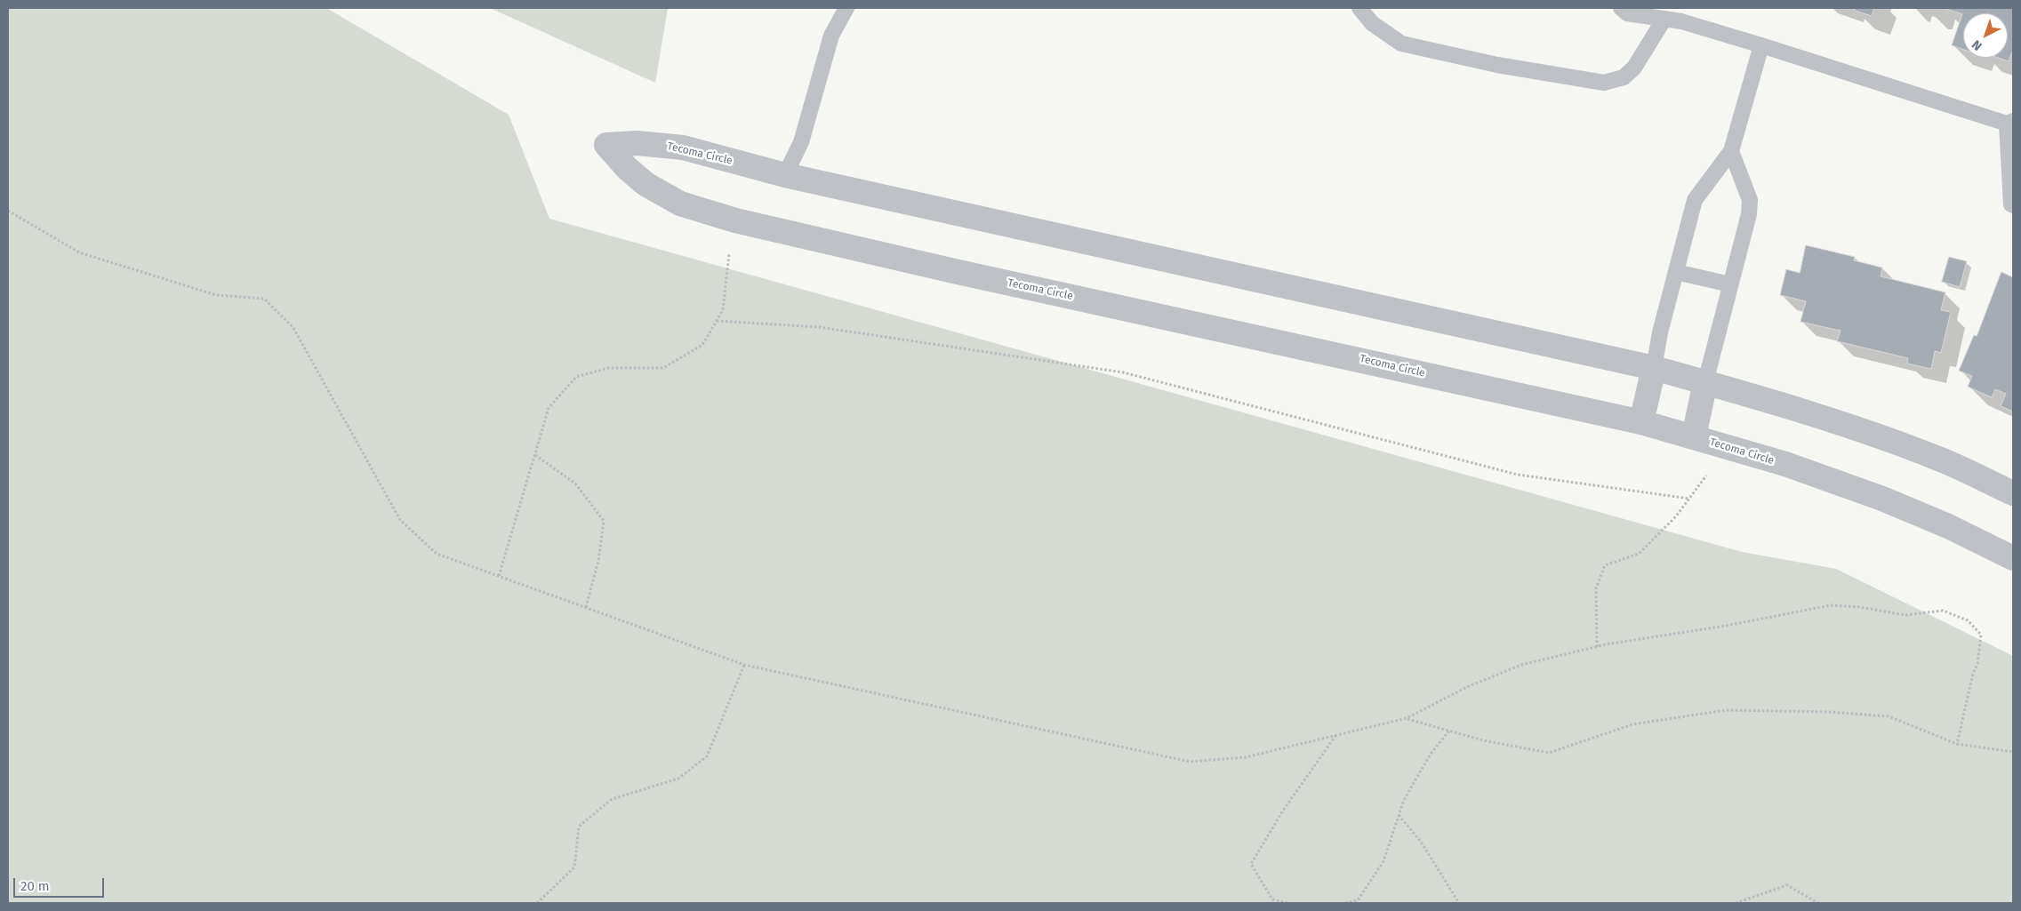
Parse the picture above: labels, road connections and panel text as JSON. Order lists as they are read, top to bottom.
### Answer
{
  "streets": {
    "street": ["Tecoma Circle"]
  },
  "scale_bar": "20 m",
  "north": "bottom left"
}
